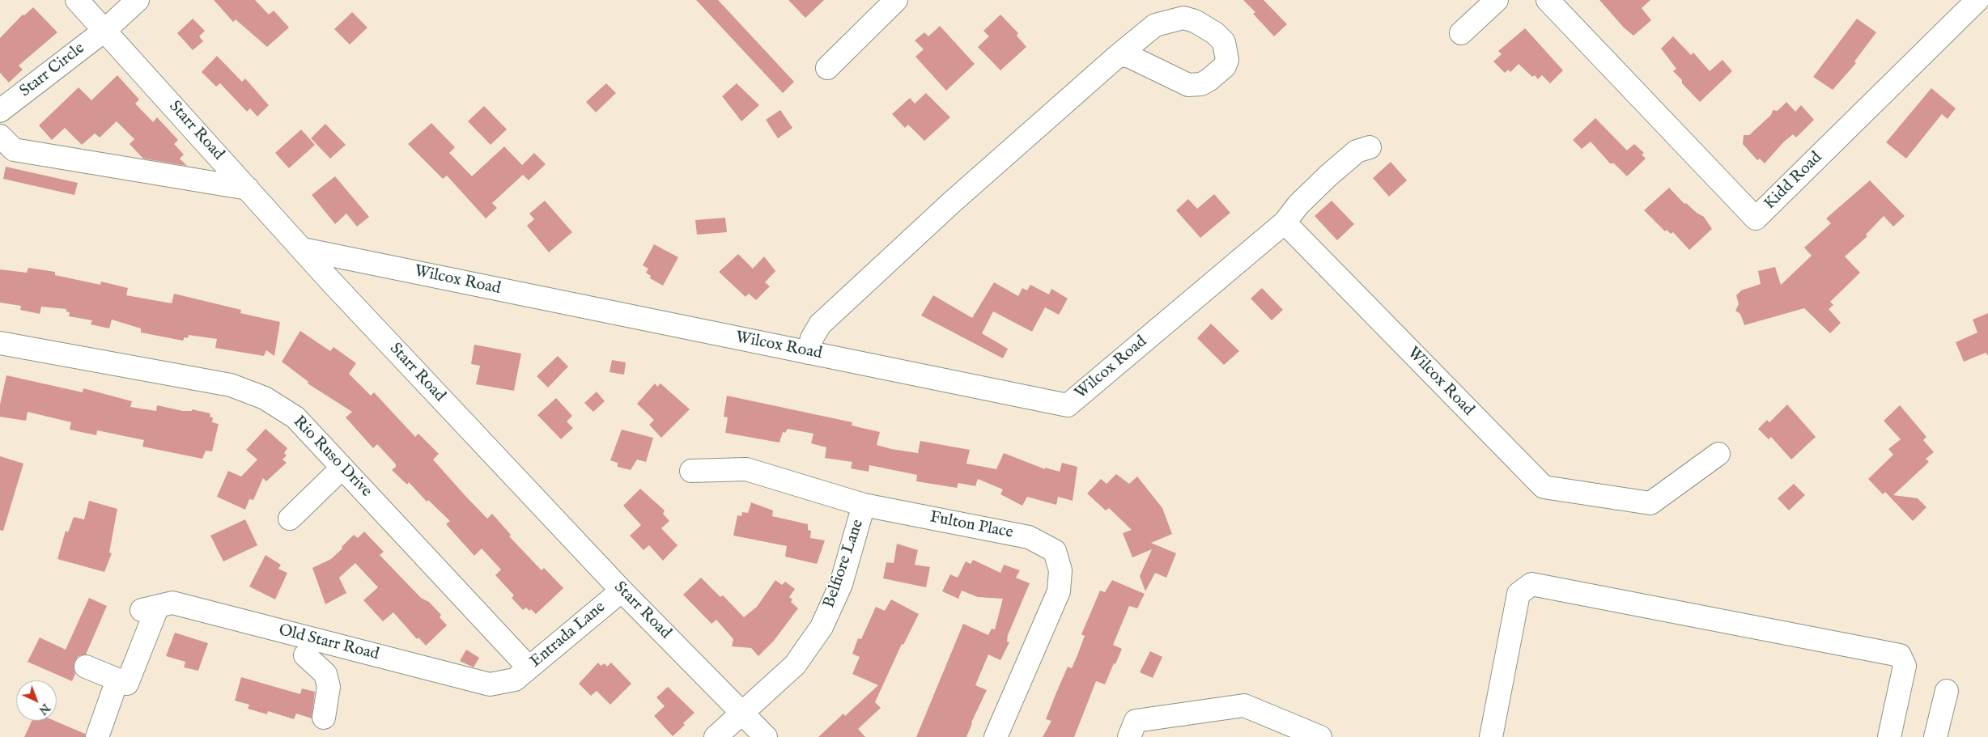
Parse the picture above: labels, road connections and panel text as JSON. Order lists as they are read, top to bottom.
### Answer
{
  "streets": {
    "street": [
      "Starr Circle",
      "Starr Road",
      "Kidd Road",
      "Wilcox Road",
      "Rio Ruso Drive",
      "Fulton Place",
      "Belfiore Lane",
      "Entrada Lane",
      "Old Starr Road"
    ]
  },
  "crossings": [
    ["Starr Circle", "Starr Road"],
    ["Starr Road", "Wilcox Road"],
    ["Starr Road", "Belfiore Lane"],
    ["Starr Road", "Entrada Lane"],
    ["Rio Ruso Drive", "Entrada Lane"],
    ["Rio Ruso Drive", "Old Starr Road"],
    ["Fulton Place", "Belfiore Lane"],
    ["Entrada Lane", "Old Starr Road"]
  ],
  "north": "bottom right"
}
